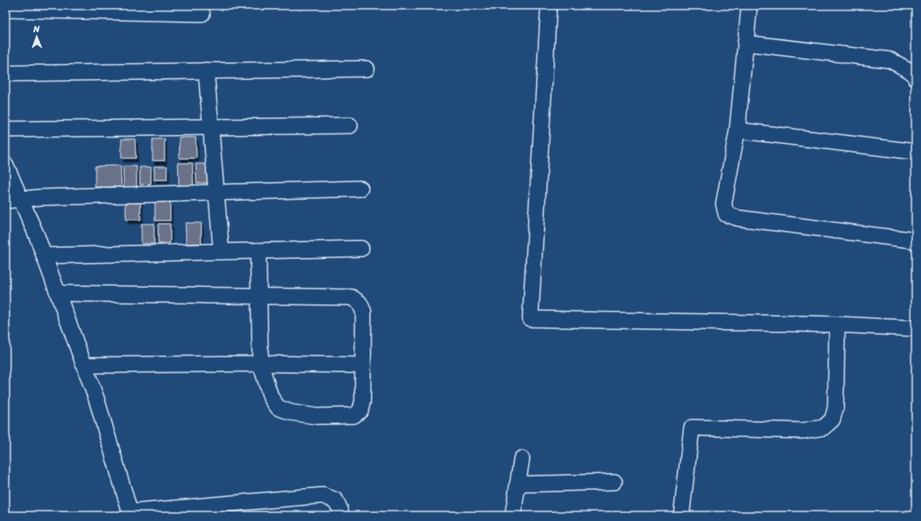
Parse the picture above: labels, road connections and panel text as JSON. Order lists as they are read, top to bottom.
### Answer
{
  "north": "top"
}
